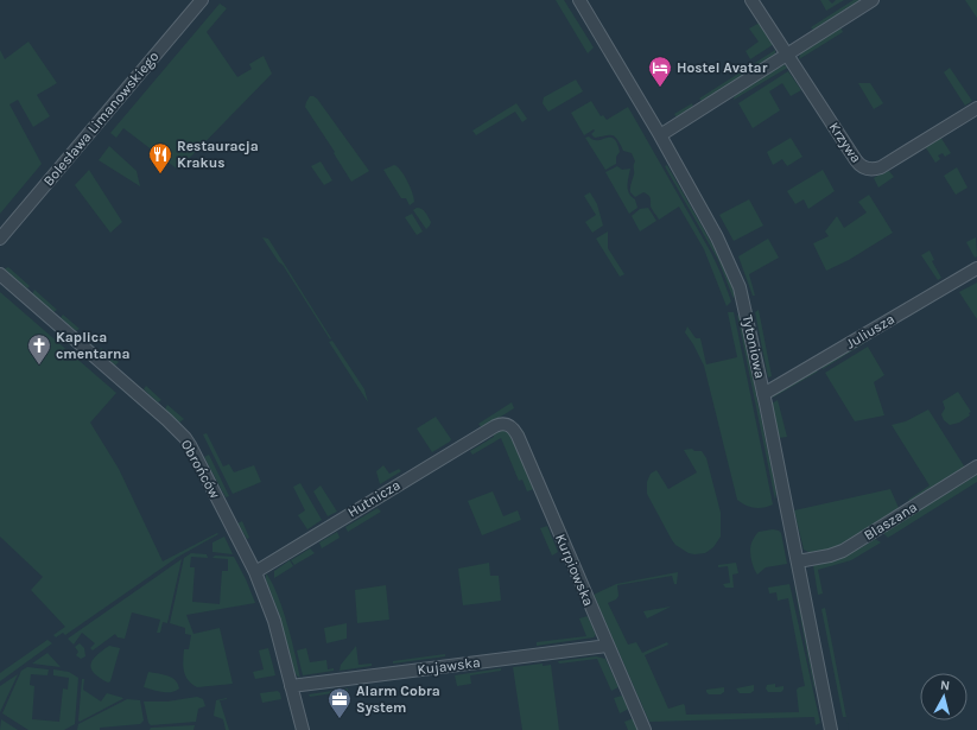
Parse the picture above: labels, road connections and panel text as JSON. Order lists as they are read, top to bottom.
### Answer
{
  "streets": {
    "street": [
      "Bolesława Limanowskiego",
      "Krzywa",
      "Juliusza",
      "Tytoniowa",
      "Obrońców",
      "Hutnicza",
      "Blaszana",
      "Kurpiowska",
      "Kujawska"
    ]
  },
  "crossings": [
    ["Juliusza", "Tytoniowa"],
    ["Tytoniowa", "Blaszana"],
    ["Obrońców", "Hutnicza"],
    ["Obrońców", "Kujawska"],
    ["Hutnicza", "Kurpiowska"],
    ["Kurpiowska", "Kujawska"]
  ],
  "places": {
    "hotel": ["Hostel Avatar"],
    "restaurant": ["Restauracja Krakus"],
    "church": ["Kaplica cmentarna"],
    "office": ["Alarm Cobra System"]
  },
  "north": "top"
}
